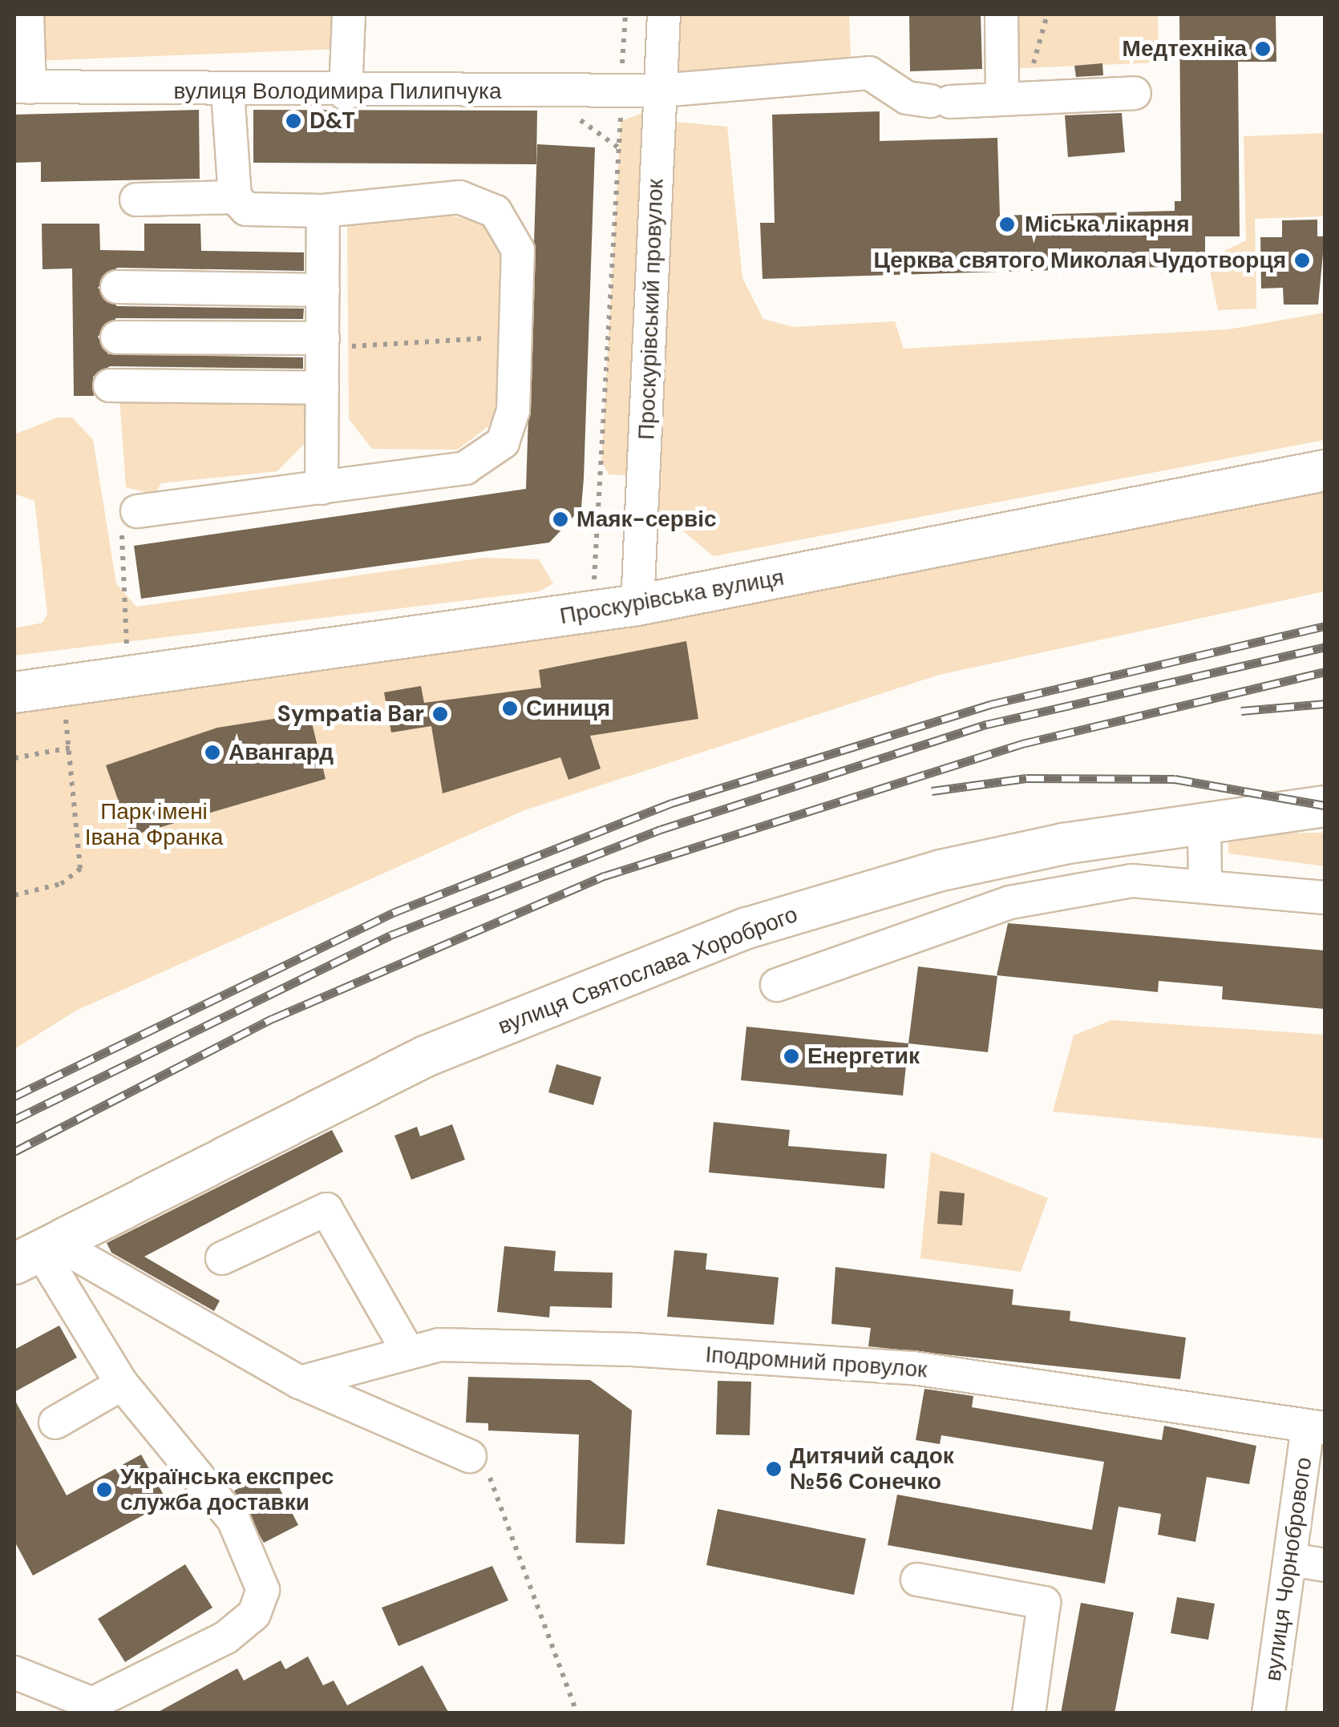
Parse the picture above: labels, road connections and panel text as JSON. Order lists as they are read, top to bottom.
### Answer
{
  "streets": {
    "main road": ["Проскурівська вулиця", "вулиця Святослава Хороброго"],
    "street": [
      "вулиця Володимира Пилипчука",
      "Проскурівський провулок",
      "Іподромний провулок",
      "вулиця Чорнобрового"
    ]
  },
  "crossings": [
    ["вулиця Володимира Пилипчука", "Проскурівський провулок"],
    ["Проскурівський провулок", "Проскурівська вулиця"],
    ["Іподромний провулок", "вулиця Чорнобрового"]
  ],
  "parks": ["Парк імені Івана Франка"],
  "places": [
    "Медтехніка",
    "D&T",
    "Міська лікарня",
    "Церква святого Миколая Чудотворця",
    "Маяк-сервіс",
    "Синиця",
    "Sympatia Bar",
    "Авангард",
    "Енергетик",
    "Дитячий садок №56 Сонечко",
    "Українська експрес служба доставки"
  ]
}
